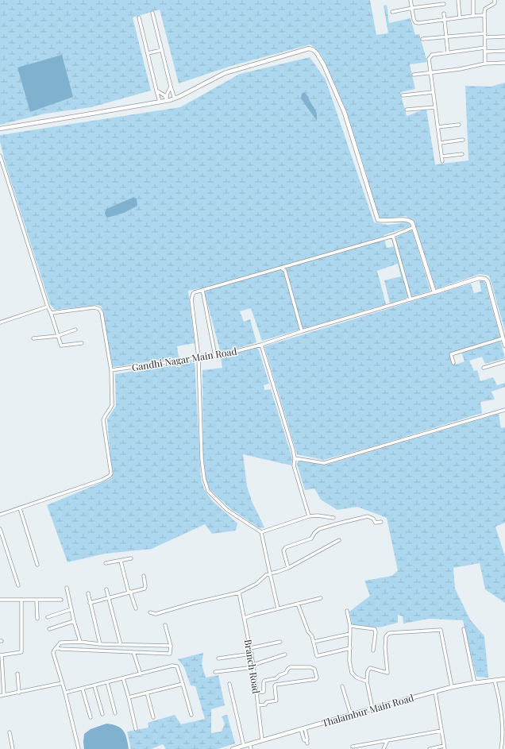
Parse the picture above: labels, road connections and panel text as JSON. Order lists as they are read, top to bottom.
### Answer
{
  "streets": {
    "street": ["Gandhi Nagar Main Road", "Branch Road", "Thalambur Main Road"]
  },
  "crossings": [
    ["Branch Road", "Thalambur Main Road"]
  ]
}
